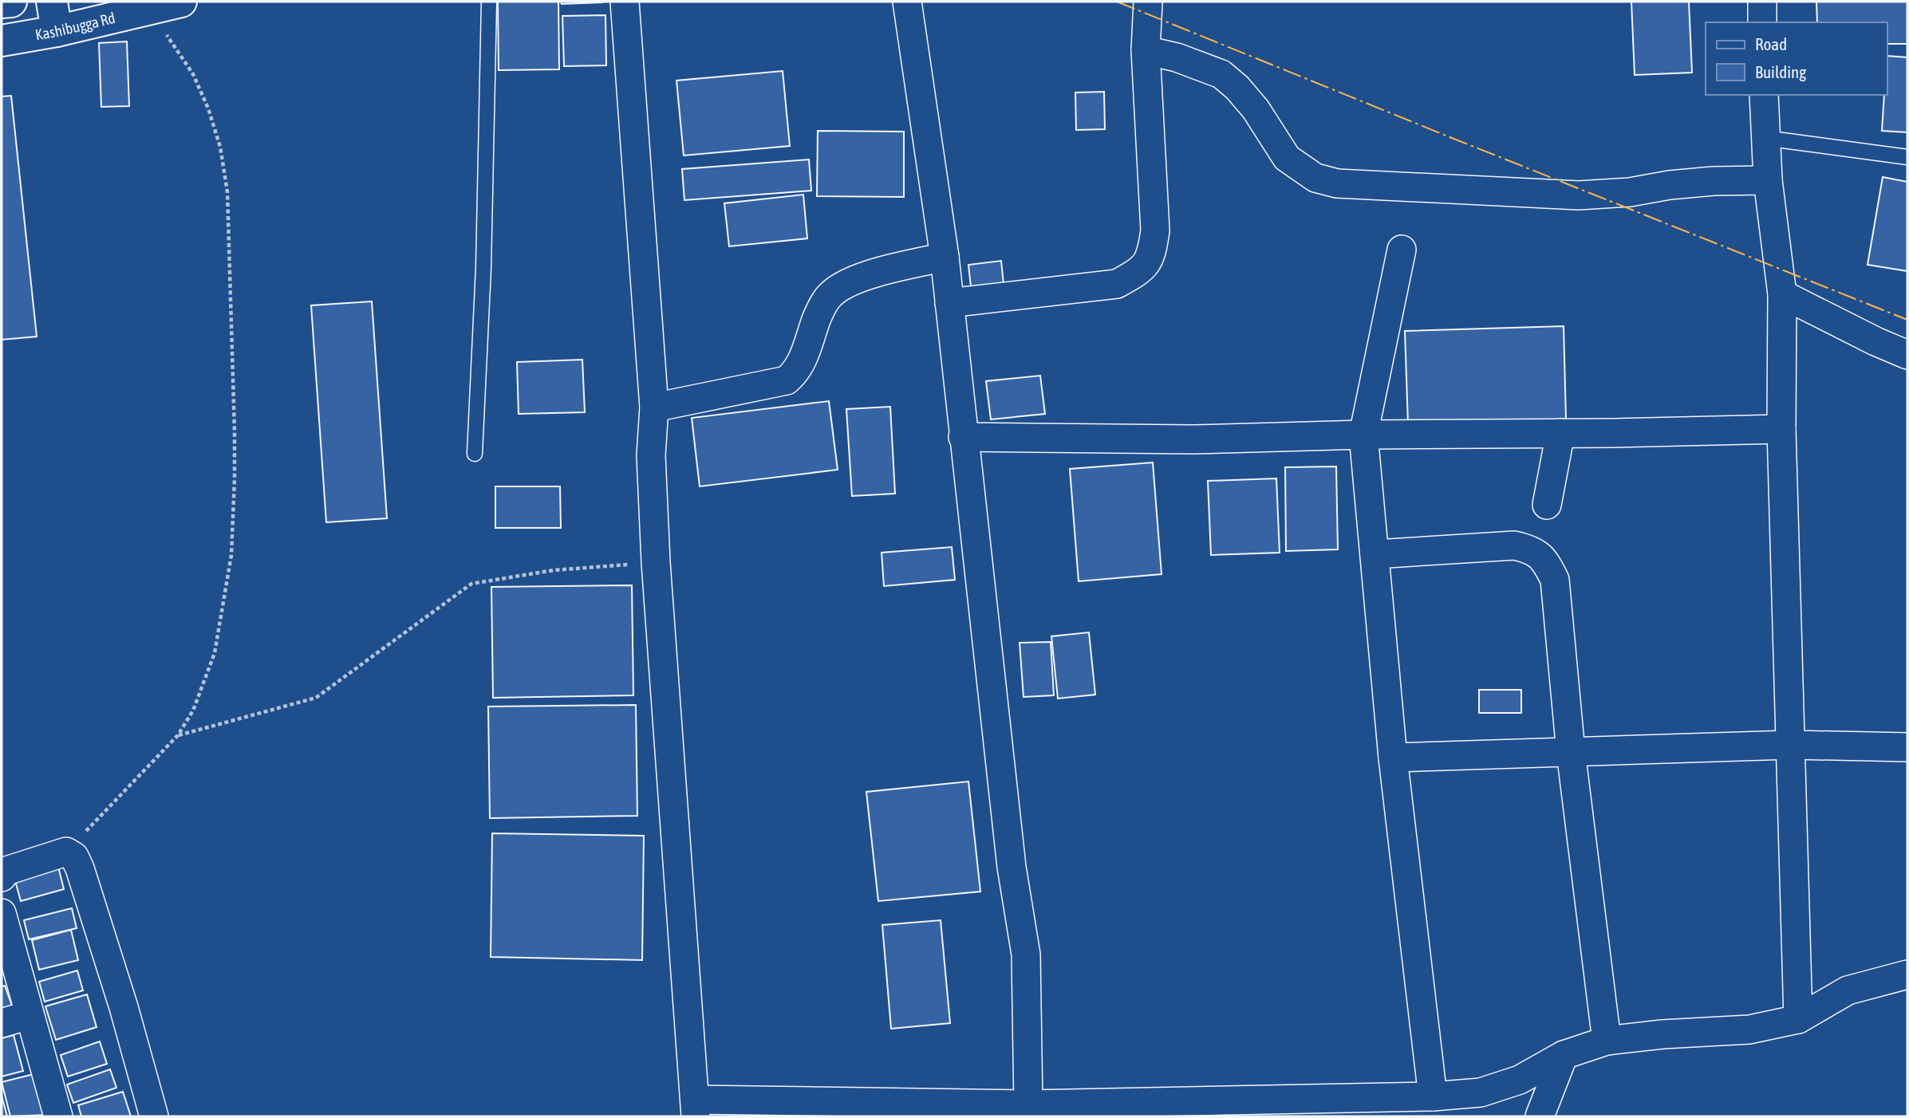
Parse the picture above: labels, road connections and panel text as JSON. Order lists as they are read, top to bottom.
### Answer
{
  "streets": {
    "main road": ["Kashibugga Rd"]
  },
  "legend": ["Road", "Building"]
}
